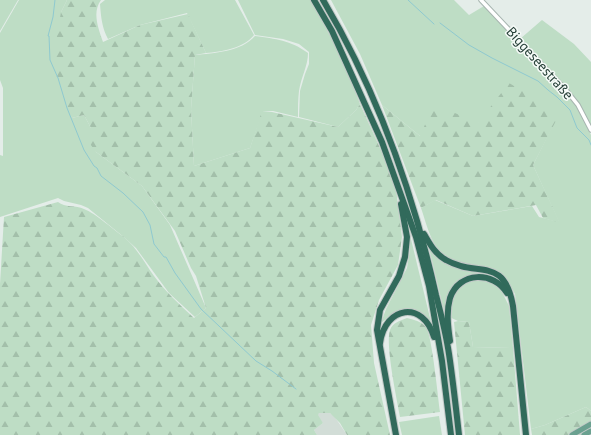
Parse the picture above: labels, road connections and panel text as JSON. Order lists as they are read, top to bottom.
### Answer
{
  "streets": {
    "street": ["Biggeseestraße"]
  }
}
